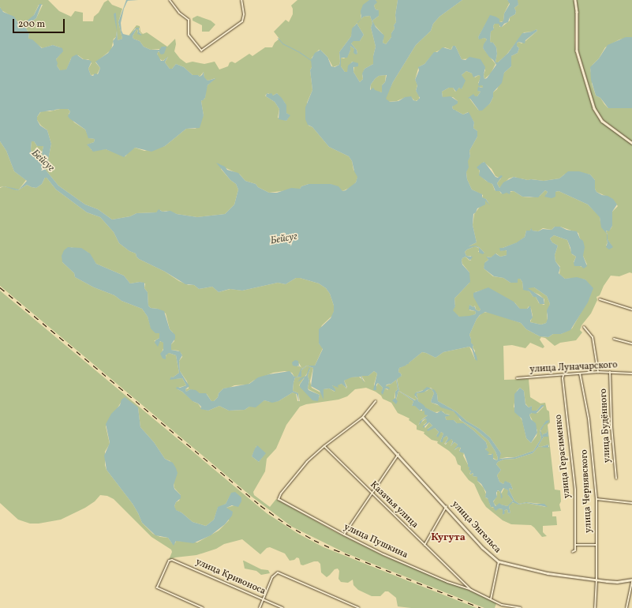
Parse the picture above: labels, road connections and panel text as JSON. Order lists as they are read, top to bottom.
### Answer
{
  "streets": {
    "street": [
      "улица Луначарского",
      "улица Будённого",
      "улица Герасименко",
      "улица Чернявского",
      "Казачья улица",
      "улица Энгельса",
      "улица Пушкина",
      "улица Кривоноса"
    ]
  },
  "crossings": [
    ["улица Луначарского", "улица Будённого"],
    ["улица Луначарского", "улица Герасименко"],
    ["улица Луначарского", "улица Чернявского"],
    ["улица Чернявского", "улица Энгельса"],
    ["Казачья улица", "улица Пушкина"]
  ],
  "districts": ["Кугута"],
  "water": ["Бейсуг"],
  "scale_bar": "200 m"
}
